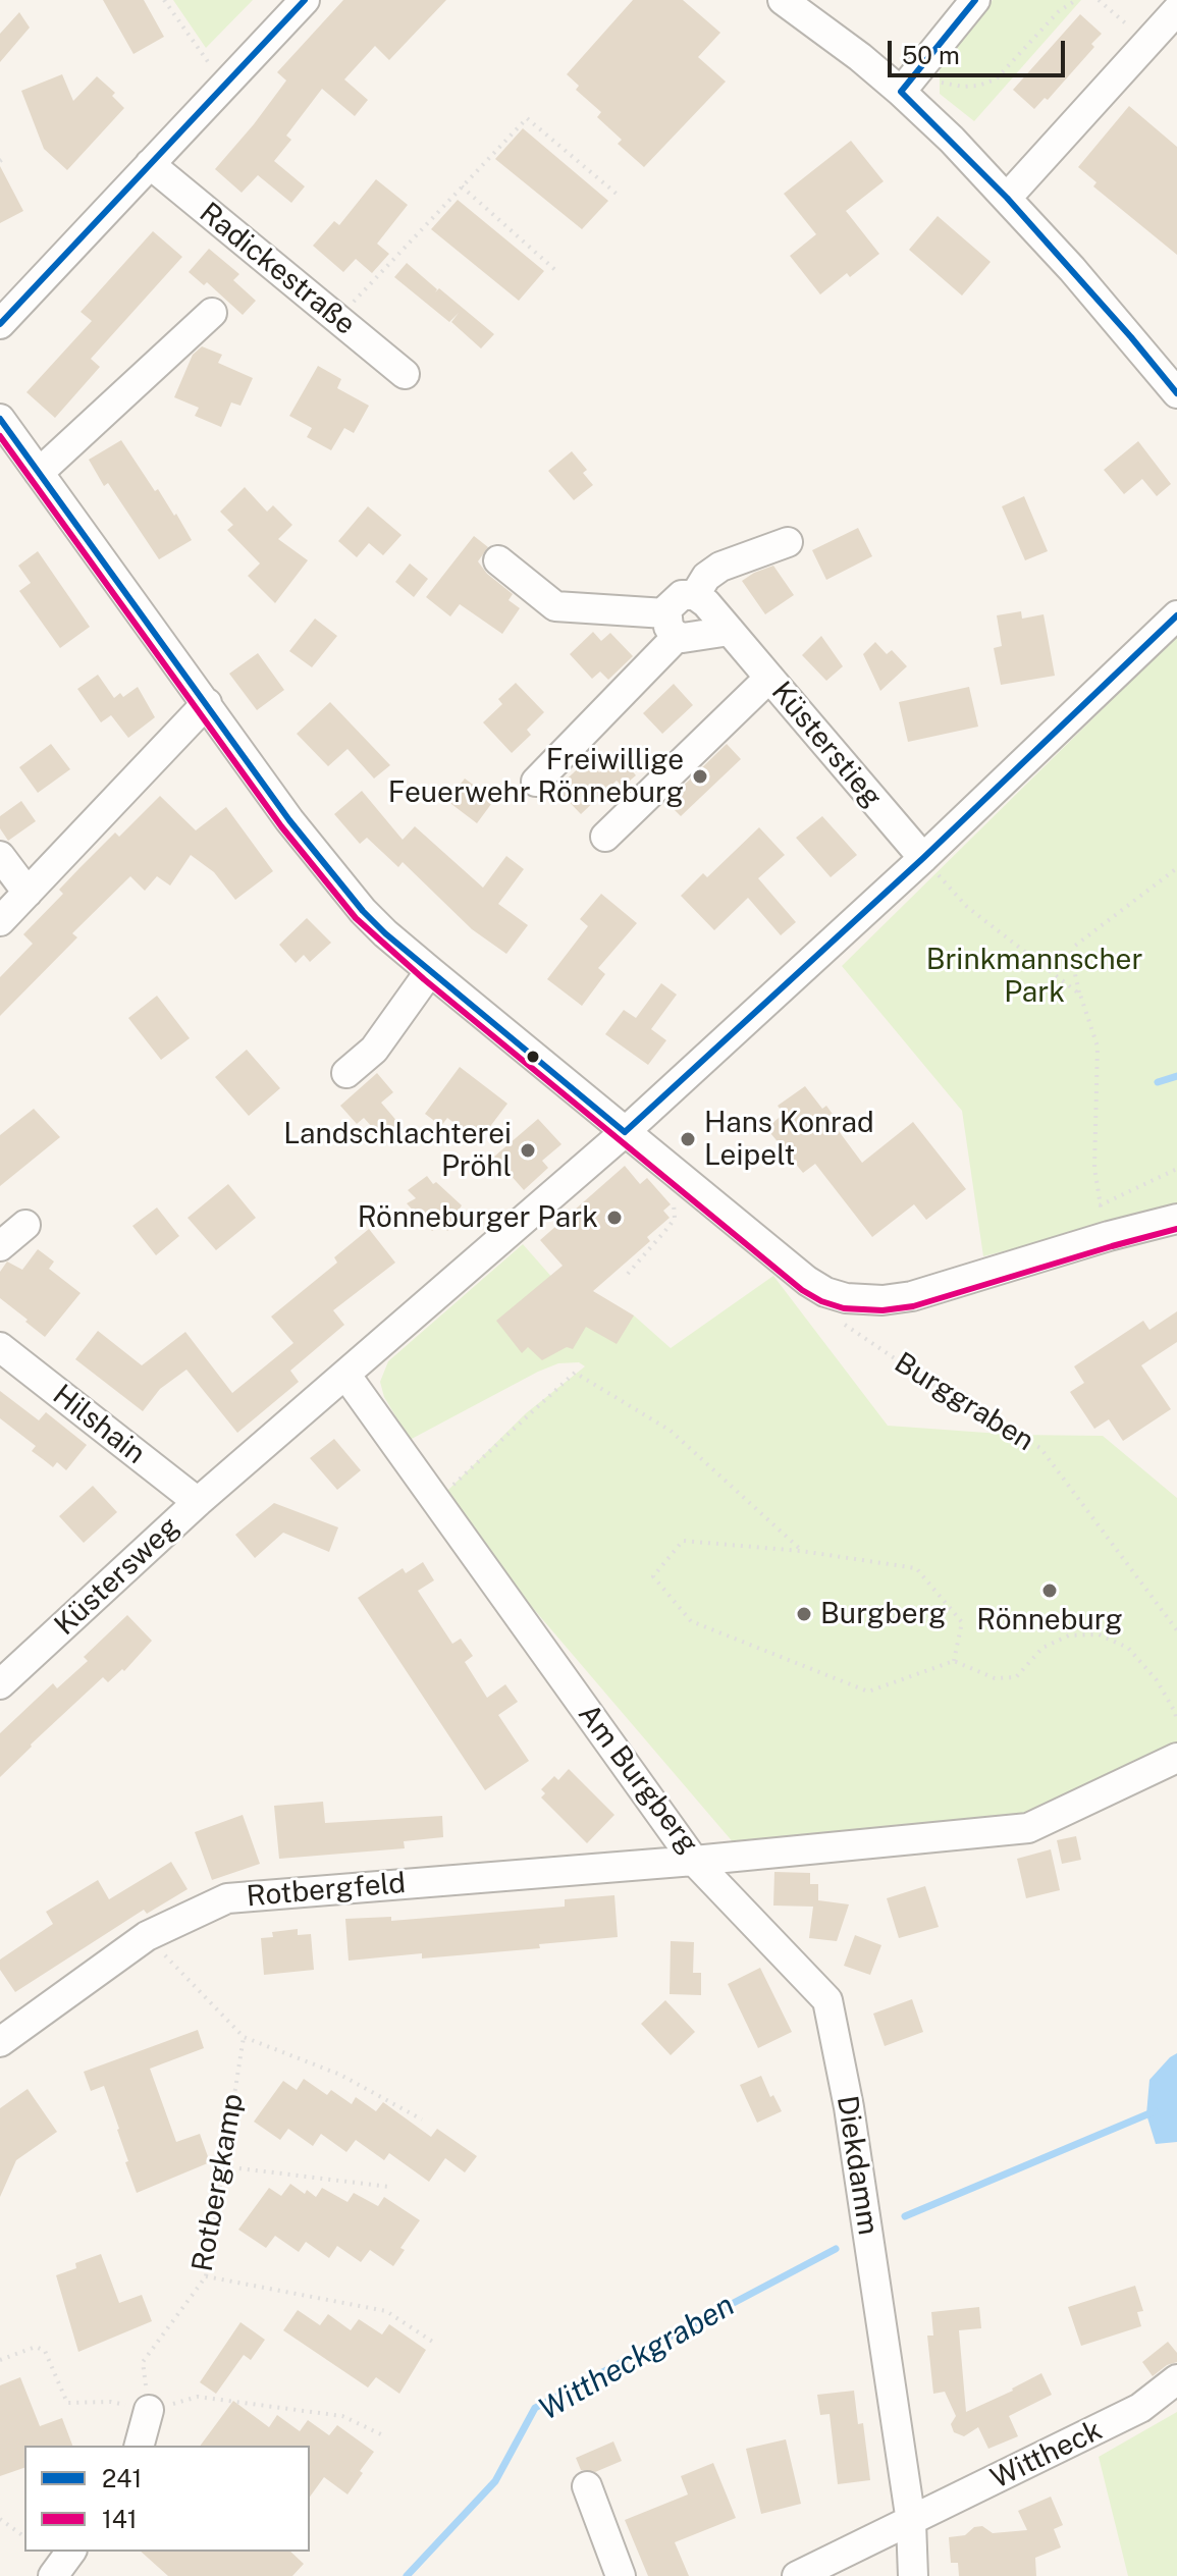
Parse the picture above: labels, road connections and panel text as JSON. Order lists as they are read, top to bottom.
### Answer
{
  "streets": {
    "street": [
      "Radickestraße",
      "Küsterstieg",
      "Hilshain",
      "Küstersweg",
      "Am Burgberg",
      "Rotbergfeld",
      "Diekdamm",
      "Wittheck"
    ],
    "path": ["Burggraben", "Rotbergkamp"]
  },
  "crossings": [
    ["Küsterstieg", "Küstersweg"],
    ["Hilshain", "Küstersweg"],
    ["Küstersweg", "Am Burgberg"],
    ["Am Burgberg", "Rotbergfeld"],
    ["Am Burgberg", "Diekdamm"],
    ["Rotbergfeld", "Diekdamm"],
    ["Diekdamm", "Wittheck"]
  ],
  "water": ["Wittheckgraben"],
  "parks": ["Brinkmannscher Park"],
  "places": [
    "Freiwillige Feuerwehr Rönneburg",
    "Hans Konrad Leipelt",
    "Landschlachterei Pröhl",
    "Rönneburger Park",
    "Rönneburg",
    "Burgberg"
  ],
  "lines": ["transit line 241", "transit line 141"],
  "legend": ["241", "141"],
  "scale_bar": "50 m"
}
